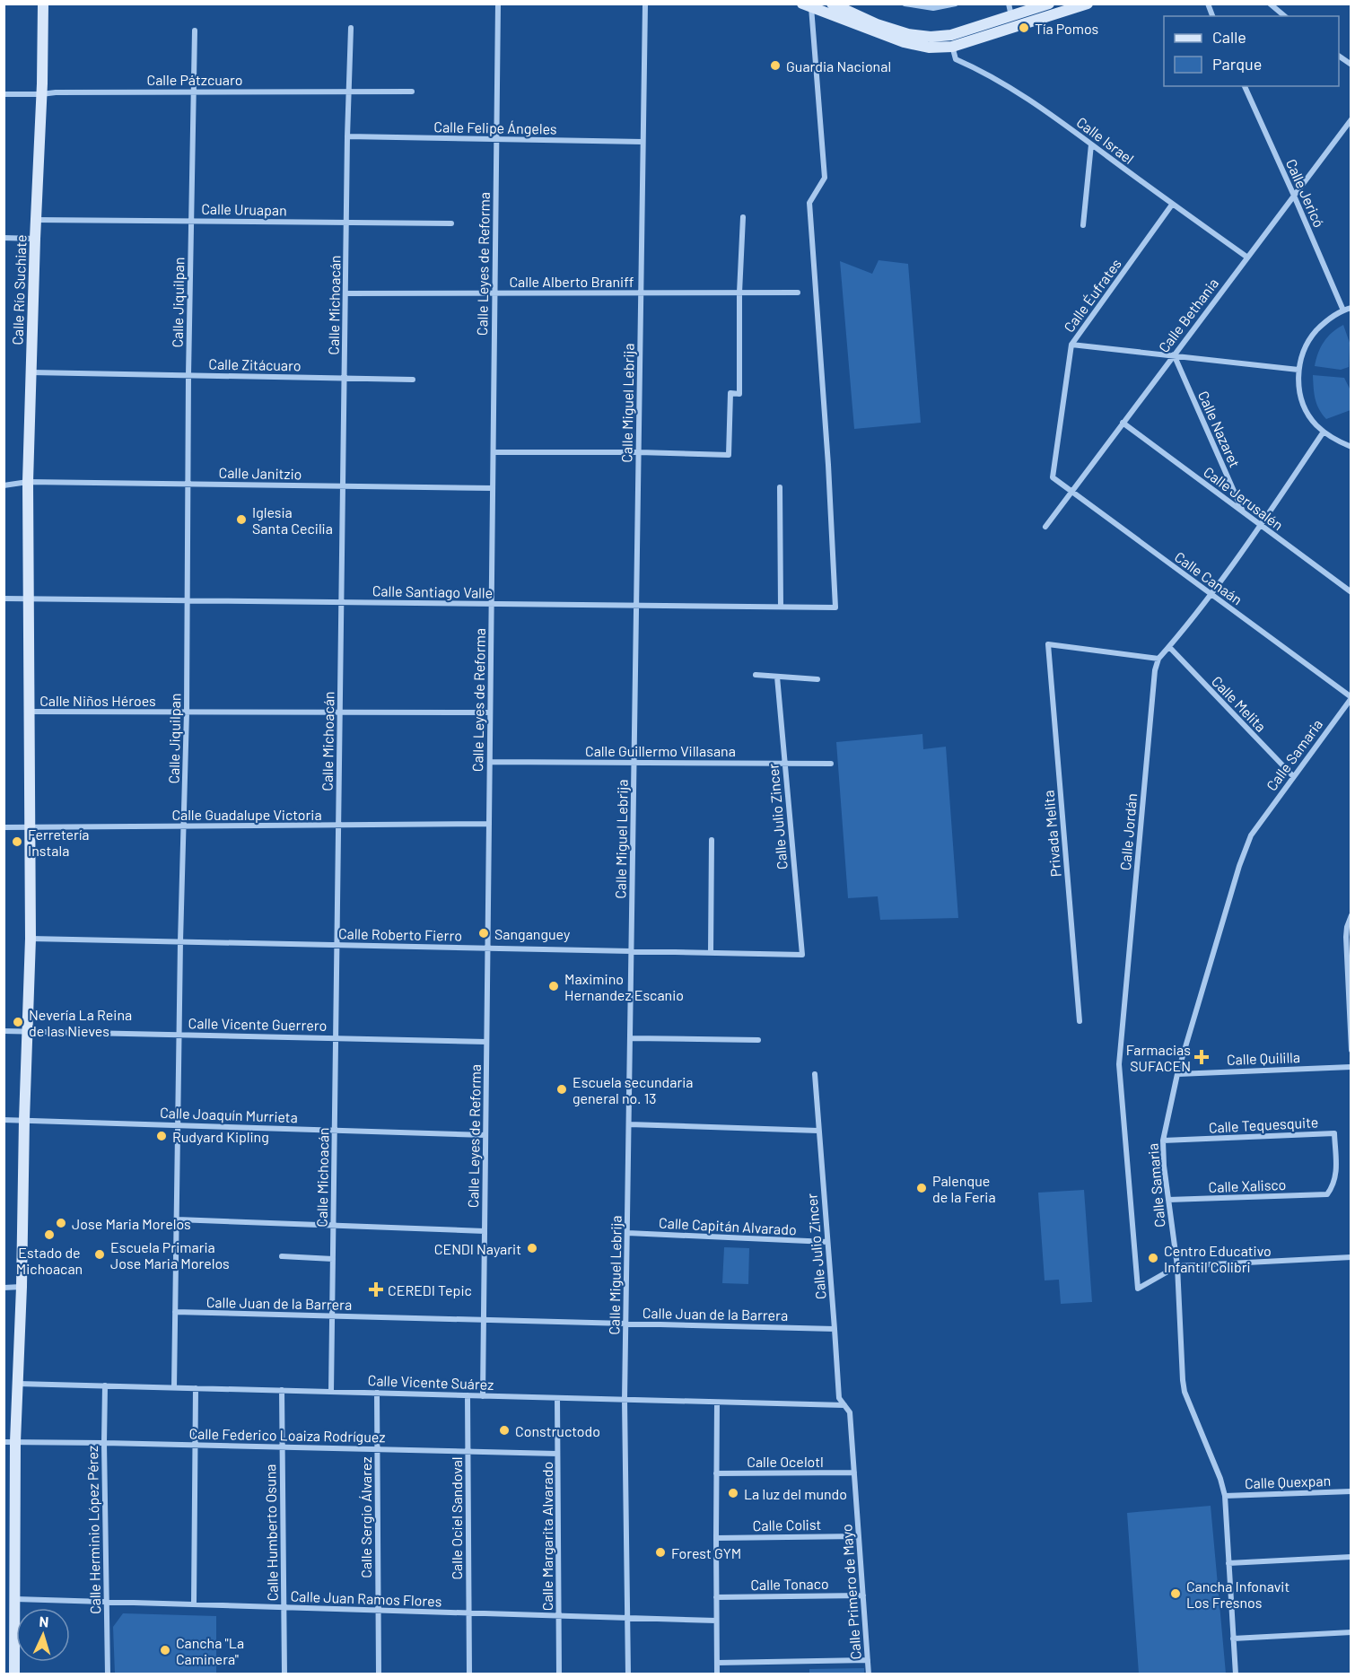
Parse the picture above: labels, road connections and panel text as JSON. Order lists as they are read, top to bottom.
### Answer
{
  "streets": {
    "main road": ["Calle Río Suchiate"],
    "street": [
      "Calle Pátzcuaro",
      "Calle Felipe Ángeles",
      "Calle Israel",
      "Calle Jericó",
      "Calle Uruapan",
      "Calle Leyes de Reforma",
      "Calle Alberto Braniff",
      "Calle Éufrates",
      "Calle Jiquilpan",
      "Calle Michoacán",
      "Calle Bethania",
      "Calle Zitácuaro",
      "Calle Miguel Lebrija",
      "Calle Nazaret",
      "Calle Janitzio",
      "Calle Jerusalén",
      "Calle Canaán",
      "Calle Santiago Valle",
      "Calle Niños Héroes",
      "Calle Melita",
      "Calle Guillermo Villasana",
      "Calle Samaria",
      "Calle Guadalupe Victoria",
      "Calle Julio Zincer",
      "Calle Jordán",
      "Privada Melita",
      "Calle Roberto Fierro",
      "Calle Vicente Guerrero",
      "Calle Quililla",
      "Calle Joaquín Murrieta",
      "Calle Tequesquite",
      "Calle Xalisco",
      "Calle Capitán Alvarado",
      "Calle Juan de la Barrera",
      "Calle Vicente Suárez",
      "Calle Federico Loaiza Rodríguez",
      "Calle Ocelotl",
      "Calle Quexpan",
      "Calle Sergio Álvarez",
      "Calle Ociel Sandoval",
      "Calle Colist",
      "Calle Herminio López Pérez",
      "Calle Humberto Osuna",
      "Calle Margarita Alvarado",
      "Calle Tonaco",
      "Calle Primero de Mayo",
      "Calle Juan Ramos Flores"
    ]
  },
  "crossings": [
    ["Calle Pátzcuaro", "Calle Río Suchiate"],
    ["Calle Pátzcuaro", "Calle Jiquilpan"],
    ["Calle Pátzcuaro", "Calle Michoacán"],
    ["Calle Felipe Ángeles", "Calle Leyes de Reforma"],
    ["Calle Felipe Ángeles", "Calle Michoacán"],
    ["Calle Felipe Ángeles", "Calle Miguel Lebrija"],
    ["Calle Israel", "Calle Éufrates"],
    ["Calle Israel", "Calle Bethania"],
    ["Calle Jericó", "Calle Bethania"],
    ["Calle Uruapan", "Calle Río Suchiate"],
    ["Calle Uruapan", "Calle Jiquilpan"],
    ["Calle Uruapan", "Calle Michoacán"],
    ["Calle Leyes de Reforma", "Calle Alberto Braniff"],
    ["Calle Leyes de Reforma", "Calle Janitzio"],
    ["Calle Leyes de Reforma", "Calle Santiago Valle"],
    ["Calle Leyes de Reforma", "Calle Niños Héroes"],
    ["Calle Leyes de Reforma", "Calle Guillermo Villasana"],
    ["Calle Leyes de Reforma", "Calle Guadalupe Victoria"],
    ["Calle Leyes de Reforma", "Calle Roberto Fierro"],
    ["Calle Leyes de Reforma", "Calle Vicente Guerrero"],
    ["Calle Leyes de Reforma", "Calle Joaquín Murrieta"],
    ["Calle Leyes de Reforma", "Calle Juan de la Barrera"],
    ["Calle Leyes de Reforma", "Calle Vicente Suárez"],
    ["Calle Alberto Braniff", "Calle Michoacán"],
    ["Calle Alberto Braniff", "Calle Miguel Lebrija"],
    ["Calle Río Suchiate", "Calle Zitácuaro"],
    ["Calle Río Suchiate", "Calle Janitzio"],
    ["Calle Río Suchiate", "Calle Santiago Valle"],
    ["Calle Río Suchiate", "Calle Niños Héroes"],
    ["Calle Río Suchiate", "Calle Guadalupe Victoria"],
    ["Calle Río Suchiate", "Calle Roberto Fierro"],
    ["Calle Río Suchiate", "Calle Vicente Guerrero"],
    ["Calle Río Suchiate", "Calle Joaquín Murrieta"],
    ["Calle Río Suchiate", "Calle Vicente Suárez"],
    ["Calle Río Suchiate", "Calle Federico Loaiza Rodríguez"],
    ["Calle Río Suchiate", "Calle Juan Ramos Flores"],
    ["Calle Éufrates", "Calle Canaán"],
    ["Calle Jiquilpan", "Calle Zitácuaro"],
    ["Calle Jiquilpan", "Calle Janitzio"],
    ["Calle Jiquilpan", "Calle Santiago Valle"],
    ["Calle Jiquilpan", "Calle Niños Héroes"],
    ["Calle Jiquilpan", "Calle Guadalupe Victoria"],
    ["Calle Jiquilpan", "Calle Roberto Fierro"],
    ["Calle Jiquilpan", "Calle Vicente Guerrero"],
    ["Calle Jiquilpan", "Calle Joaquín Murrieta"],
    ["Calle Jiquilpan", "Calle Juan de la Barrera"],
    ["Calle Jiquilpan", "Calle Vicente Suárez"],
    ["Calle Michoacán", "Calle Zitácuaro"],
    ["Calle Michoacán", "Calle Janitzio"],
    ["Calle Michoacán", "Calle Santiago Valle"],
    ["Calle Michoacán", "Calle Niños Héroes"],
    ["Calle Michoacán", "Calle Guadalupe Victoria"],
    ["Calle Michoacán", "Calle Roberto Fierro"],
    ["Calle Michoacán", "Calle Vicente Guerrero"],
    ["Calle Michoacán", "Calle Joaquín Murrieta"],
    ["Calle Michoacán", "Calle Juan de la Barrera"],
    ["Calle Michoacán", "Calle Vicente Suárez"],
    ["Calle Bethania", "Calle Nazaret"],
    ["Calle Bethania", "Calle Jerusalén"],
    ["Calle Bethania", "Calle Canaán"],
    ["Calle Miguel Lebrija", "Calle Santiago Valle"],
    ["Calle Miguel Lebrija", "Calle Guillermo Villasana"],
    ["Calle Miguel Lebrija", "Calle Roberto Fierro"],
    ["Calle Miguel Lebrija", "Calle Capitán Alvarado"],
    ["Calle Miguel Lebrija", "Calle Juan de la Barrera"],
    ["Calle Miguel Lebrija", "Calle Vicente Suárez"],
    ["Calle Miguel Lebrija", "Calle Juan Ramos Flores"],
    ["Calle Nazaret", "Calle Jerusalén"],
    ["Calle Canaán", "Calle Samaria"],
    ["Calle Melita", "Calle Samaria"],
    ["Calle Guillermo Villasana", "Calle Julio Zincer"],
    ["Calle Samaria", "Calle Jordán"],
    ["Calle Samaria", "Calle Quililla"],
    ["Calle Samaria", "Calle Tequesquite"],
    ["Calle Samaria", "Calle Xalisco"],
    ["Calle Samaria", "Calle Quexpan"],
    ["Calle Julio Zincer", "Calle Roberto Fierro"],
    ["Calle Julio Zincer", "Calle Capitán Alvarado"],
    ["Calle Julio Zincer", "Calle Juan de la Barrera"],
    ["Calle Julio Zincer", "Calle Vicente Suárez"],
    ["Calle Julio Zincer", "Calle Primero de Mayo"],
    ["Calle Jordán", "Privada Melita"],
    ["Calle Tequesquite", "Calle Xalisco"],
    ["Calle Vicente Suárez", "Calle Sergio Álvarez"],
    ["Calle Vicente Suárez", "Calle Ociel Sandoval"],
    ["Calle Vicente Suárez", "Calle Herminio López Pérez"],
    ["Calle Vicente Suárez", "Calle Humberto Osuna"],
    ["Calle Vicente Suárez", "Calle Margarita Alvarado"],
    ["Calle Federico Loaiza Rodríguez", "Calle Sergio Álvarez"],
    ["Calle Federico Loaiza Rodríguez", "Calle Ociel Sandoval"],
    ["Calle Federico Loaiza Rodríguez", "Calle Herminio López Pérez"],
    ["Calle Federico Loaiza Rodríguez", "Calle Humberto Osuna"],
    ["Calle Federico Loaiza Rodríguez", "Calle Margarita Alvarado"],
    ["Calle Ocelotl", "Calle Primero de Mayo"],
    ["Calle Sergio Álvarez", "Calle Juan Ramos Flores"],
    ["Calle Ociel Sandoval", "Calle Juan Ramos Flores"],
    ["Calle Colist", "Calle Primero de Mayo"],
    ["Calle Herminio López Pérez", "Calle Juan Ramos Flores"],
    ["Calle Humberto Osuna", "Calle Juan Ramos Flores"],
    ["Calle Margarita Alvarado", "Calle Juan Ramos Flores"],
    ["Calle Tonaco", "Calle Primero de Mayo"]
  ],
  "places": {
    "other": [
      "Tía Pomos",
      "Guardia Nacional",
      "Iglesia Santa Cecilia",
      "Ferretería Instala",
      "Sanganguey",
      "Maximino Hernandez Escanio",
      "Nevería La Reina de las Nieves",
      "Escuela secundaria general no. 13",
      "Rudyard Kipling",
      "Palenque de la Feria",
      "Jose Maria Morelos",
      "Estado de Michoacan",
      "CENDI Nayarit",
      "Escuela Primaria Jose Maria Morelos",
      "Centro Educativo Infantil Colibri",
      "Constructodo",
      "La luz del mundo",
      "Forest GYM",
      "Cancha Infonavit Los Fresnos",
      "Cancha \"La Caminera\""
    ],
    "health": ["Farmacias SUFACEN", "CEREDI Tepic"]
  },
  "legend": ["Calle", "Parque"],
  "north": "top"
}
